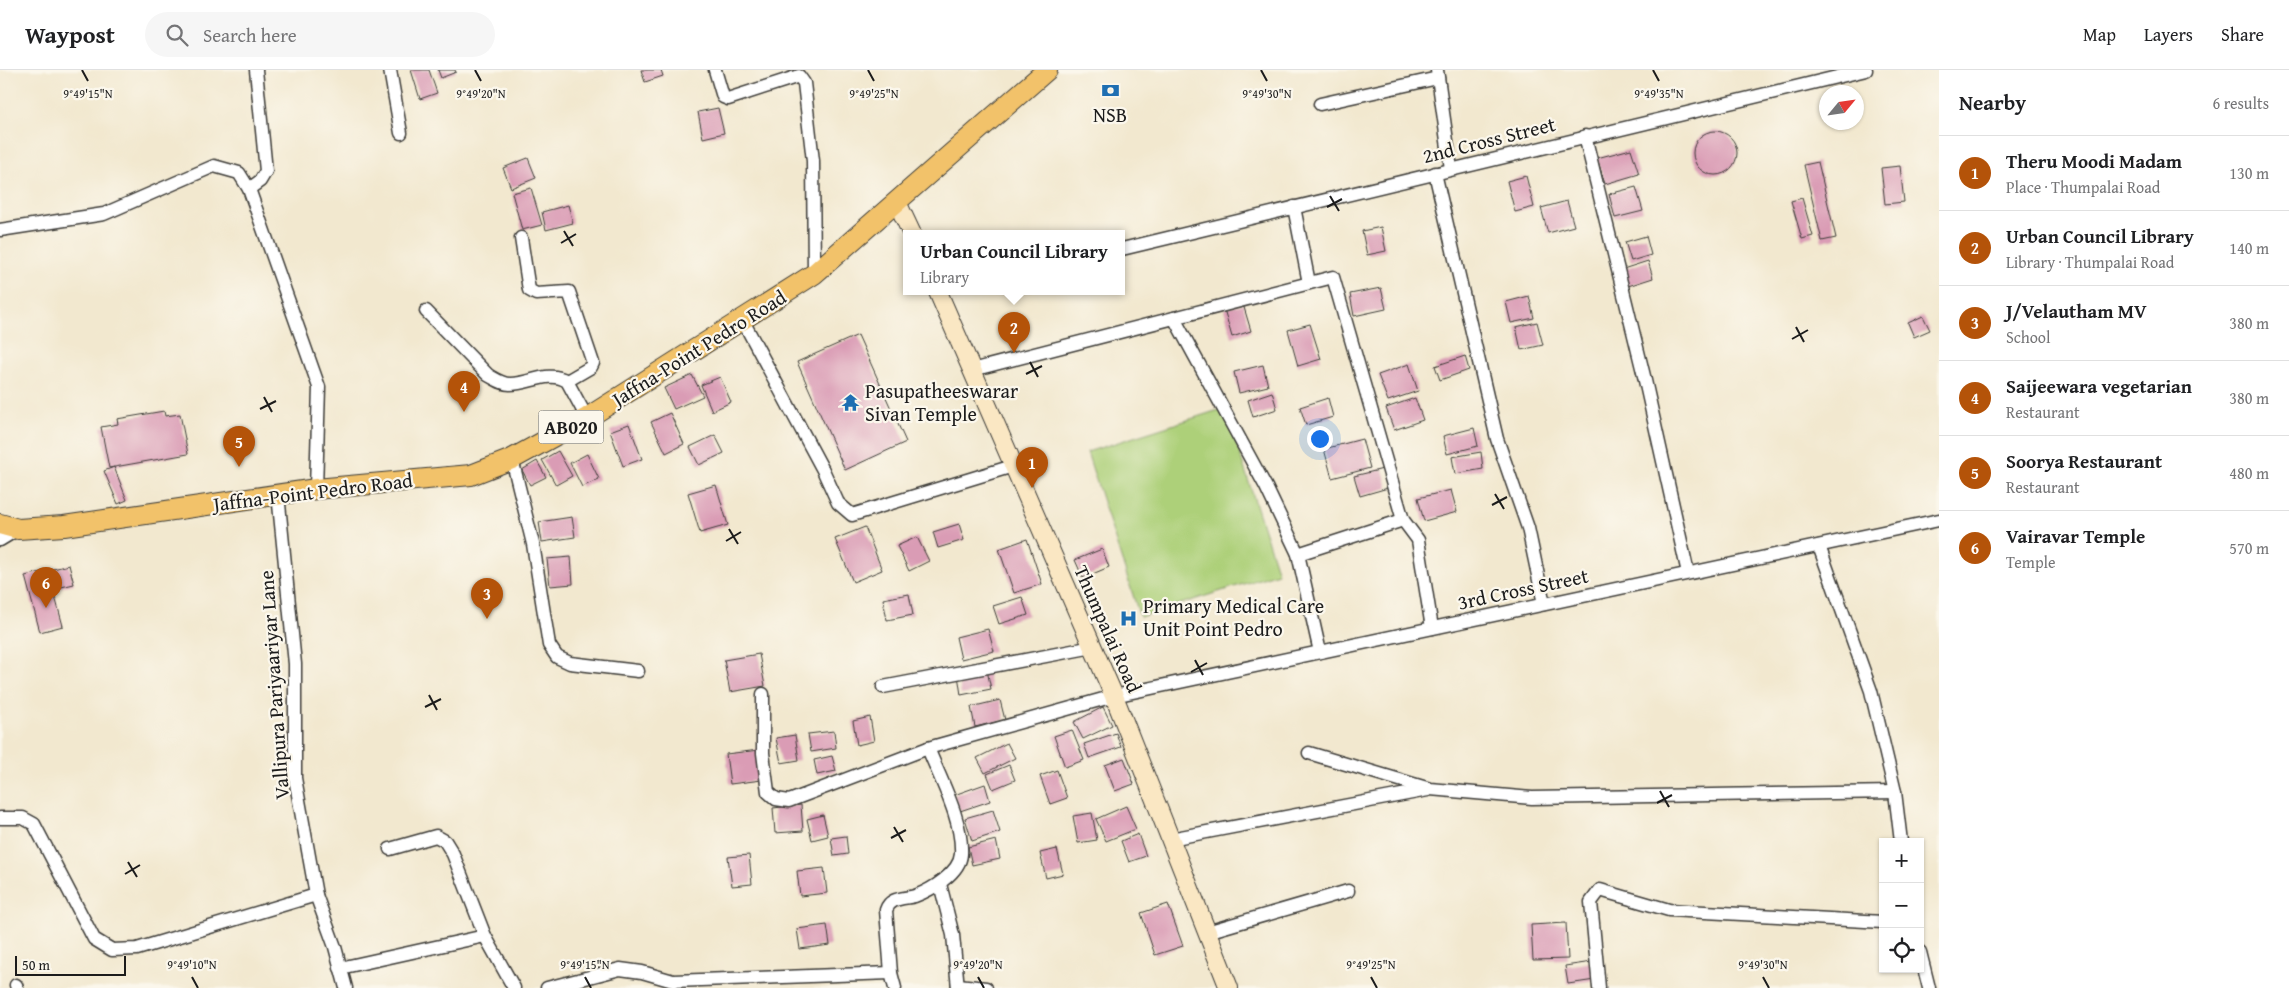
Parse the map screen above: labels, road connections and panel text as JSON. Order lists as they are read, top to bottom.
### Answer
{
  "streets": {
    "main road": ["Jaffna-Point Pedro Road", "AB020"],
    "street": [
      "2nd Cross Street",
      "3rd Cross Street",
      "Thumpalai Road",
      "Vallipura Pariyaariyar Lane"
    ]
  },
  "crossings": [
    ["Jaffna-Point Pedro Road", "Vallipura Pariyaariyar Lane"],
    ["3rd Cross Street", "Thumpalai Road"]
  ],
  "places": {
    "bank": ["NSB"],
    "temple": ["Pasupatheeswarar Sivan Temple"],
    "hospital": ["Primary Medical Care Unit Point Pedro"]
  },
  "scale_bar": "50 m",
  "north": "top right",
  "page": {
    "header": "Waypost",
    "search": "Search here",
    "nav": ["Map", "Layers", "Share"],
    "heading": ["Nearby", "6 results"],
    "list": [
      {
        "mark": "1",
        "name": "Theru Moodi Madam",
        "note": "Place · Thumpalai Road",
        "value": "130 m"
      },
      {
        "mark": "2",
        "name": "Urban Council Library",
        "note": "Library · Thumpalai Road",
        "value": "140 m"
      },
      {
        "mark": "3",
        "name": "J/Velautham MV",
        "note": "School",
        "value": "380 m"
      },
      {
        "mark": "4",
        "name": "Saijeewara vegetarian",
        "note": "Restaurant",
        "value": "380 m"
      },
      {
        "mark": "5",
        "name": "Soorya Restaurant",
        "note": "Restaurant",
        "value": "480 m"
      },
      {
        "mark": "6",
        "name": "Vairavar Temple",
        "note": "Temple",
        "value": "570 m"
      }
    ],
    "popup": ["Urban Council Library", "Library"],
    "pins": [
      "2",
      "4",
      "5",
      "1",
      "6",
      "3"
    ],
    "map_buttons": ["+", "−"],
    "scale": "50 m"
  },
  "coordinates": [
    "9°49'15\"N",
    "9°49'20\"N",
    "9°49'25\"N",
    "9°49'30\"N",
    "9°49'35\"N",
    "9°49'10\"N"
  ]
}
